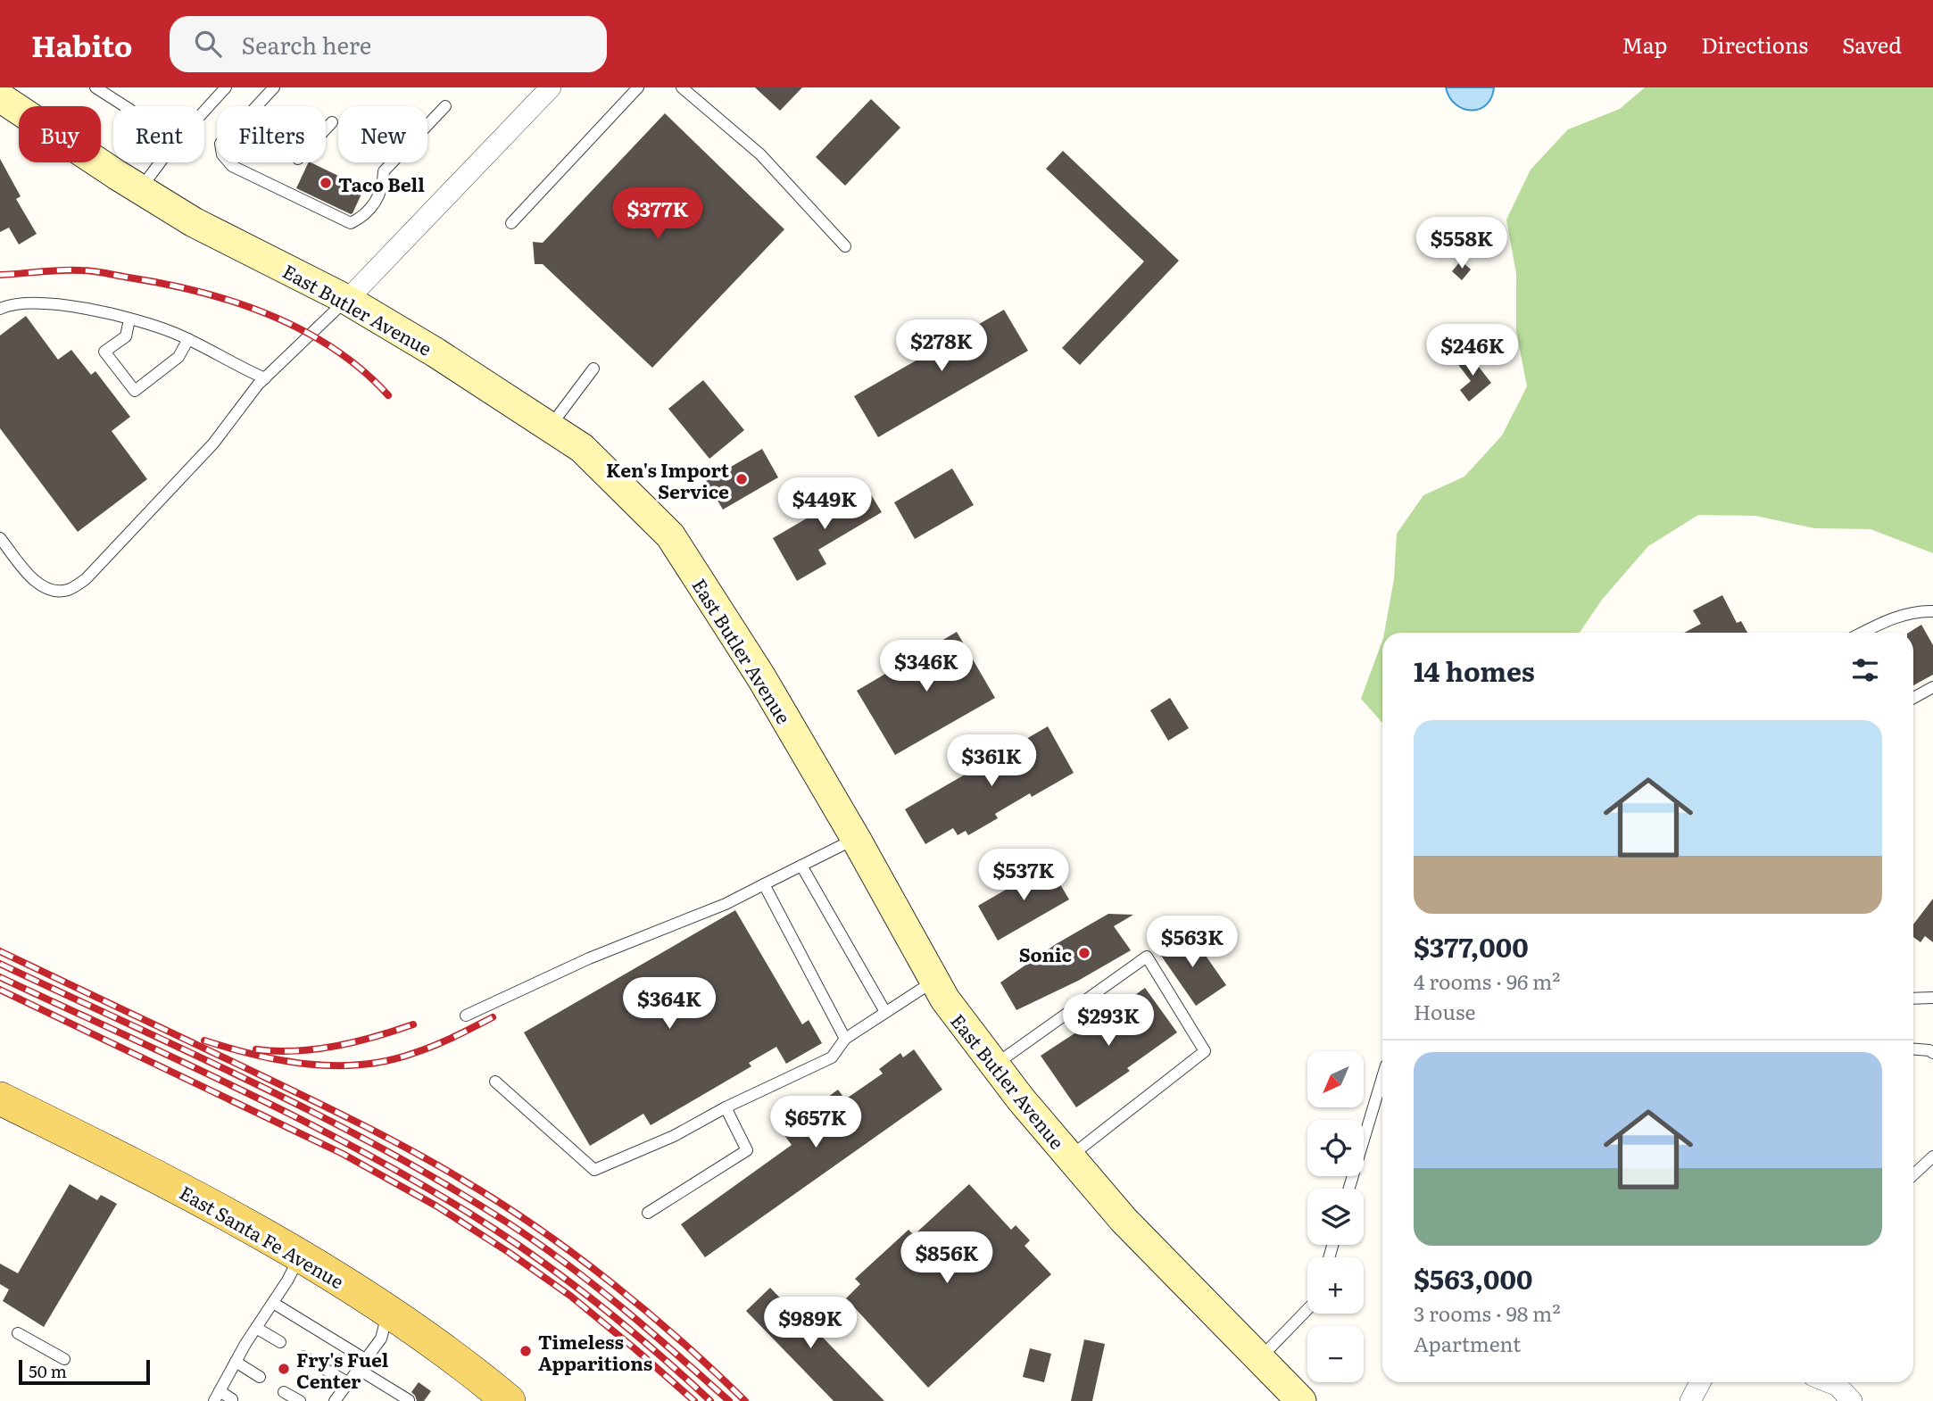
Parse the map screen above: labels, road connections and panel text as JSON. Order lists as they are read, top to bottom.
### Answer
{
  "streets": {
    "main road": ["East Butler Avenue", "East Santa Fe Avenue"]
  },
  "places": [
    "Taco Bell",
    "Ken's Import Service",
    "Sonic",
    "Timeless Apparitions",
    "Fry's Fuel Center"
  ],
  "scale_bar": "50 m",
  "north": "bottom left",
  "page": {
    "header": "Habito",
    "search": "Search here",
    "nav": ["Map", "Directions", "Saved"],
    "chip": [
      "Buy",
      "Rent",
      "Filters",
      "New"
    ],
    "price": [
      "$377K",
      "$558K",
      "$278K",
      "$246K",
      "$449K",
      "$346K",
      "$361K",
      "$537K",
      "$563K",
      "$364K",
      "$293K",
      "$657K",
      "$856K",
      "$989K"
    ],
    "heading": "14 homes",
    "list": [
      {
        "name": "$377,000",
        "note": "4 rooms · 96 m² · House"
      },
      {
        "name": "$563,000",
        "note": "3 rooms · 98 m² · Apartment"
      }
    ],
    "map_buttons": ["+", "−"],
    "scale": "50 m"
  }
}
